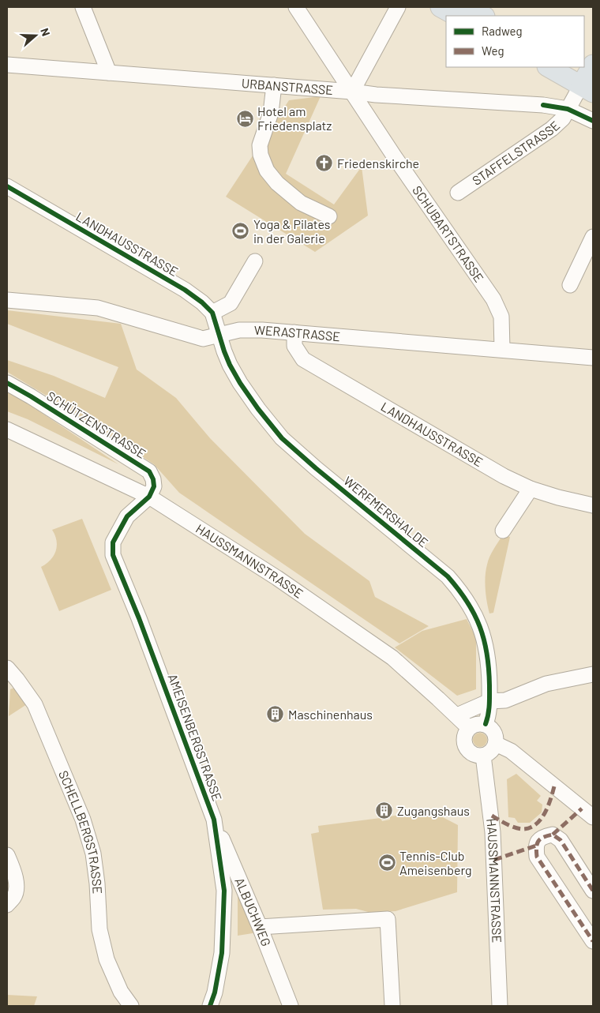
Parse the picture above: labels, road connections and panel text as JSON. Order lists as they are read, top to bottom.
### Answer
{
  "streets": {
    "street": [
      "URBANSTRASSE",
      "STAFFELSTRASSE",
      "SCHUBARTSTRASSE",
      "LANDHAUSSTRASSE",
      "WERASTRASSE",
      "SCHÜTZENSTRASSE",
      "WERFMERSHALDE",
      "HAUSSMANNSTRASSE",
      "AMEISENBERGSTRASSE",
      "SCHELLBERGSTRASSE",
      "ALBUCHWEG"
    ]
  },
  "crossings": [
    ["URBANSTRASSE", "STAFFELSTRASSE"],
    ["URBANSTRASSE", "SCHUBARTSTRASSE"],
    ["SCHUBARTSTRASSE", "WERASTRASSE"],
    ["LANDHAUSSTRASSE", "WERASTRASSE"],
    ["WERASTRASSE", "WERFMERSHALDE"],
    ["SCHÜTZENSTRASSE", "HAUSSMANNSTRASSE"],
    ["SCHÜTZENSTRASSE", "AMEISENBERGSTRASSE"],
    ["WERFMERSHALDE", "HAUSSMANNSTRASSE"],
    ["HAUSSMANNSTRASSE", "AMEISENBERGSTRASSE"],
    ["AMEISENBERGSTRASSE", "ALBUCHWEG"]
  ],
  "places": {
    "hotel": ["Hotel am Friedensplatz"],
    "church": ["Friedenskirche"],
    "sports": ["Yoga & Pilates in der Galerie", "Tennis-Club Ameisenberg"],
    "building": ["Maschinenhaus", "Zugangshaus"]
  },
  "legend": ["Radweg", "Weg"],
  "north": "right"
}
